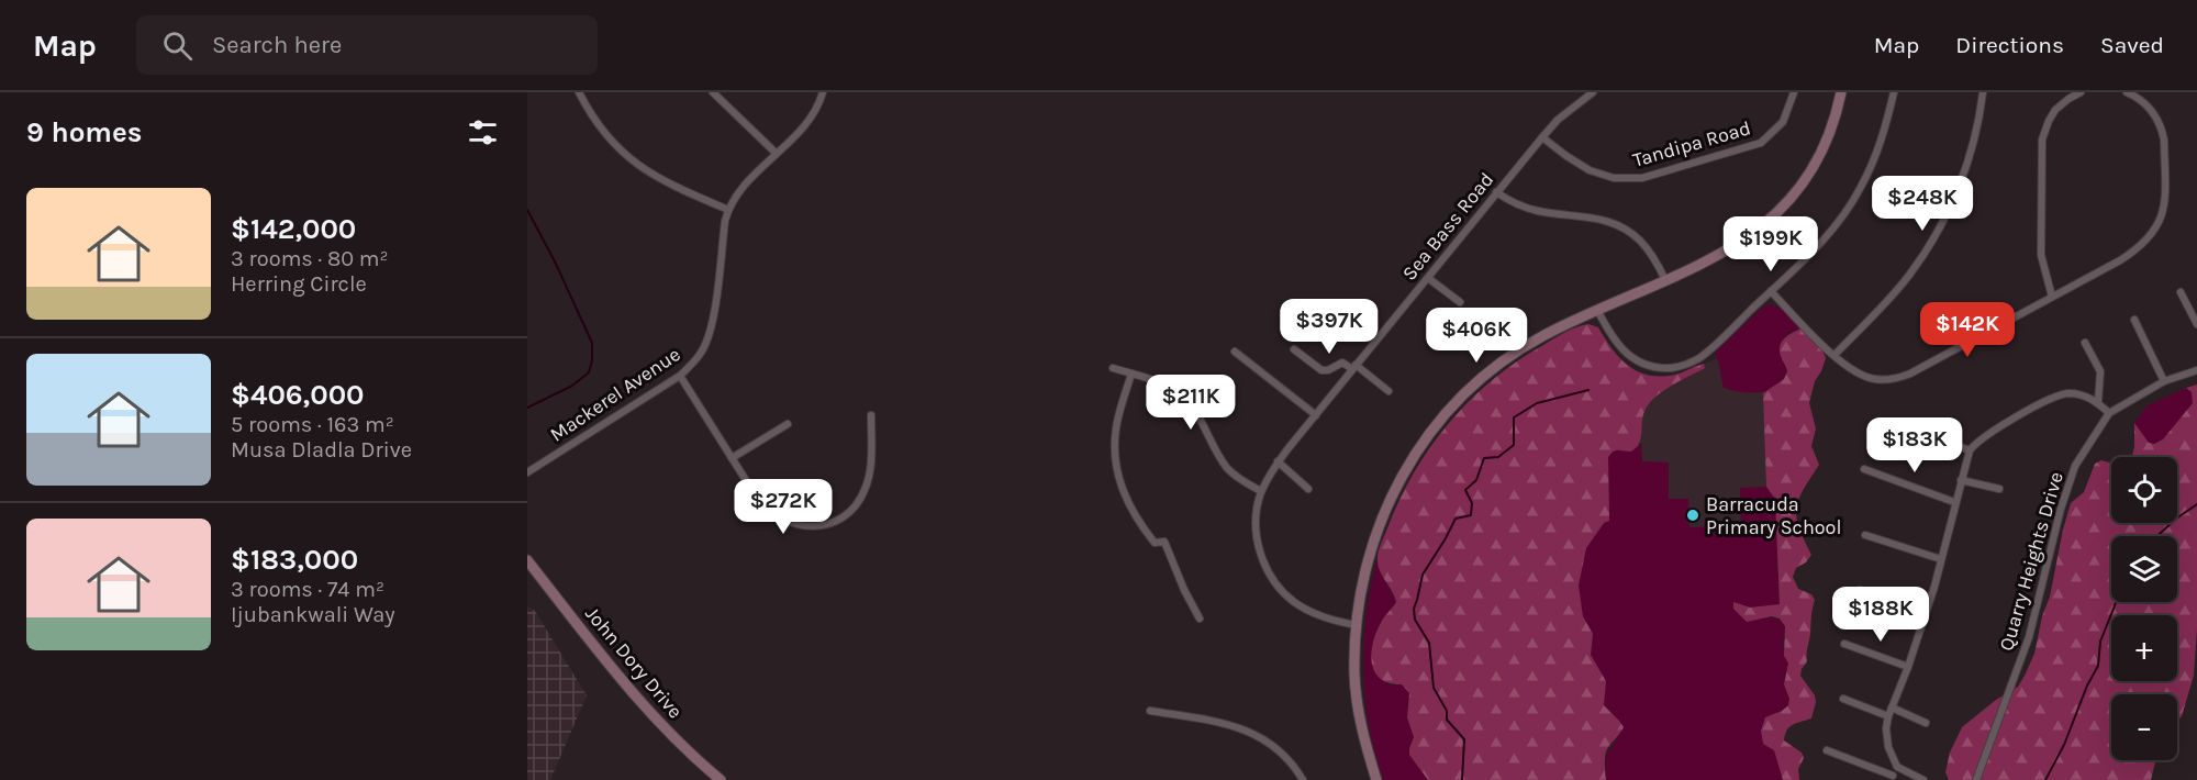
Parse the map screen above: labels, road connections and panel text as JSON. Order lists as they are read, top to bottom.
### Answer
{
  "streets": {
    "street": [
      "Tandipa Road",
      "Sea Bass Road",
      "Mackerel Avenue",
      "Quarry Heights Drive",
      "John Dory Drive"
    ]
  },
  "crossings": [
    ["Tandipa Road", "Sea Bass Road"]
  ],
  "places": ["Barracuda Primary School"],
  "page": {
    "header": "Map",
    "search": "Search here",
    "nav": ["Map", "Directions", "Saved"],
    "heading": "9 homes",
    "list": [
      {
        "name": "$142,000",
        "note": "3 rooms · 80 m² · Herring Circle"
      },
      {
        "name": "$406,000",
        "note": "5 rooms · 163 m² · Musa Dladla Drive"
      },
      {
        "name": "$183,000",
        "note": "3 rooms · 74 m² · Ijubankwali Way"
      }
    ],
    "price": [
      "$248K",
      "$199K",
      "$397K",
      "$142K",
      "$406K",
      "$211K",
      "$183K",
      "$272K",
      "$188K"
    ],
    "map_buttons": ["+", "−"]
  }
}
